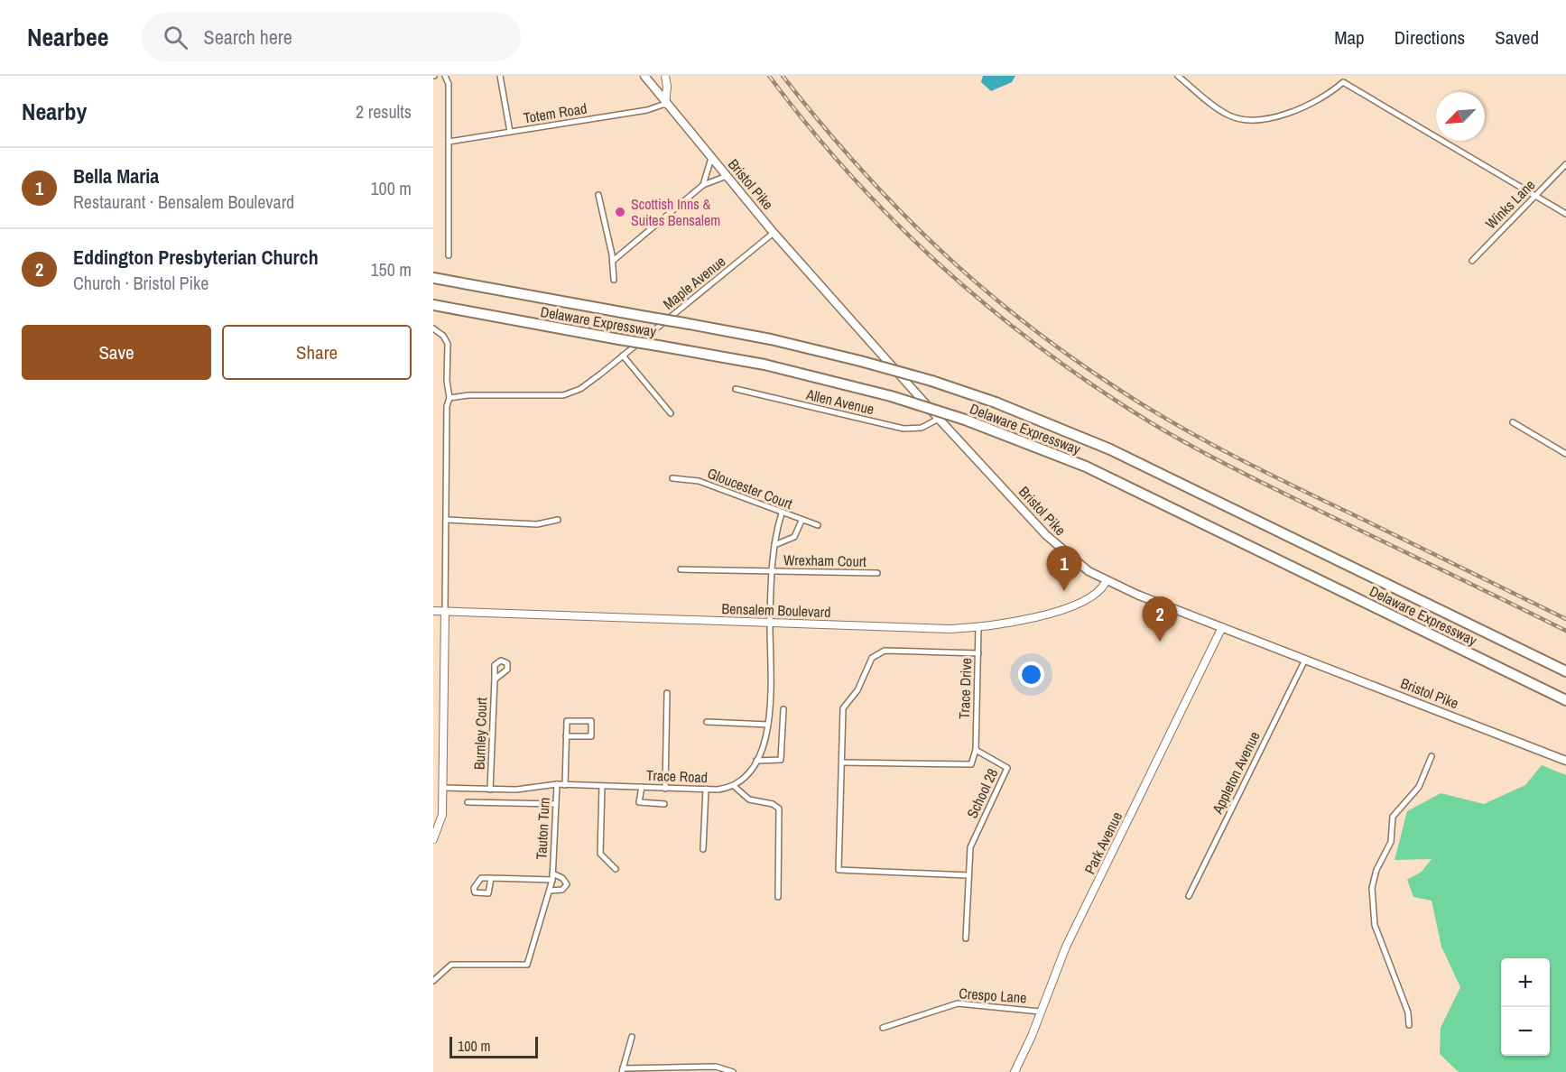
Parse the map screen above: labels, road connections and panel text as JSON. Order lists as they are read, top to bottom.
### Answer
{
  "streets": {
    "highway": ["Delaware Expressway"],
    "main road": ["Bristol Pike", "Bensalem Boulevard", "Park Avenue"],
    "street": [
      "Totem Road",
      "Winks Lane",
      "Maple Avenue",
      "Allen Avenue",
      "Gloucester Court",
      "Wrexham Court",
      "Trace Drive",
      "Burnley Court",
      "Appleton Avenue",
      "Trace Road",
      "School 28",
      "Tauton Turn",
      "Crespo Lane"
    ]
  },
  "crossings": [
    ["Totem Road", "Bristol Pike"],
    ["Bristol Pike", "Maple Avenue"],
    ["Bristol Pike", "Allen Avenue"],
    ["Bristol Pike", "Bensalem Boulevard"],
    ["Bristol Pike", "Appleton Avenue"],
    ["Bristol Pike", "Park Avenue"],
    ["Bensalem Boulevard", "Trace Drive"],
    ["Trace Drive", "School 28"],
    ["Burnley Court", "Trace Road"],
    ["Trace Road", "Tauton Turn"],
    ["Park Avenue", "Crespo Lane"]
  ],
  "places": ["Scottish Inns & Suites Bensalem"],
  "scale_bar": "100 m",
  "north": "bottom left",
  "page": {
    "header": "Nearbee",
    "search": "Search here",
    "nav": ["Map", "Directions", "Saved"],
    "heading": ["Nearby", "2 results"],
    "list": [
      {
        "mark": "1",
        "name": "Bella Maria",
        "note": "Restaurant · Bensalem Boulevard",
        "value": "100 m"
      },
      {
        "mark": "2",
        "name": "Eddington Presbyterian Church",
        "note": "Church · Bristol Pike",
        "value": "150 m"
      }
    ],
    "buttons": ["Save", "Share"],
    "pins": ["1", "2"],
    "map_buttons": ["+", "−"],
    "scale": "100 m"
  }
}
